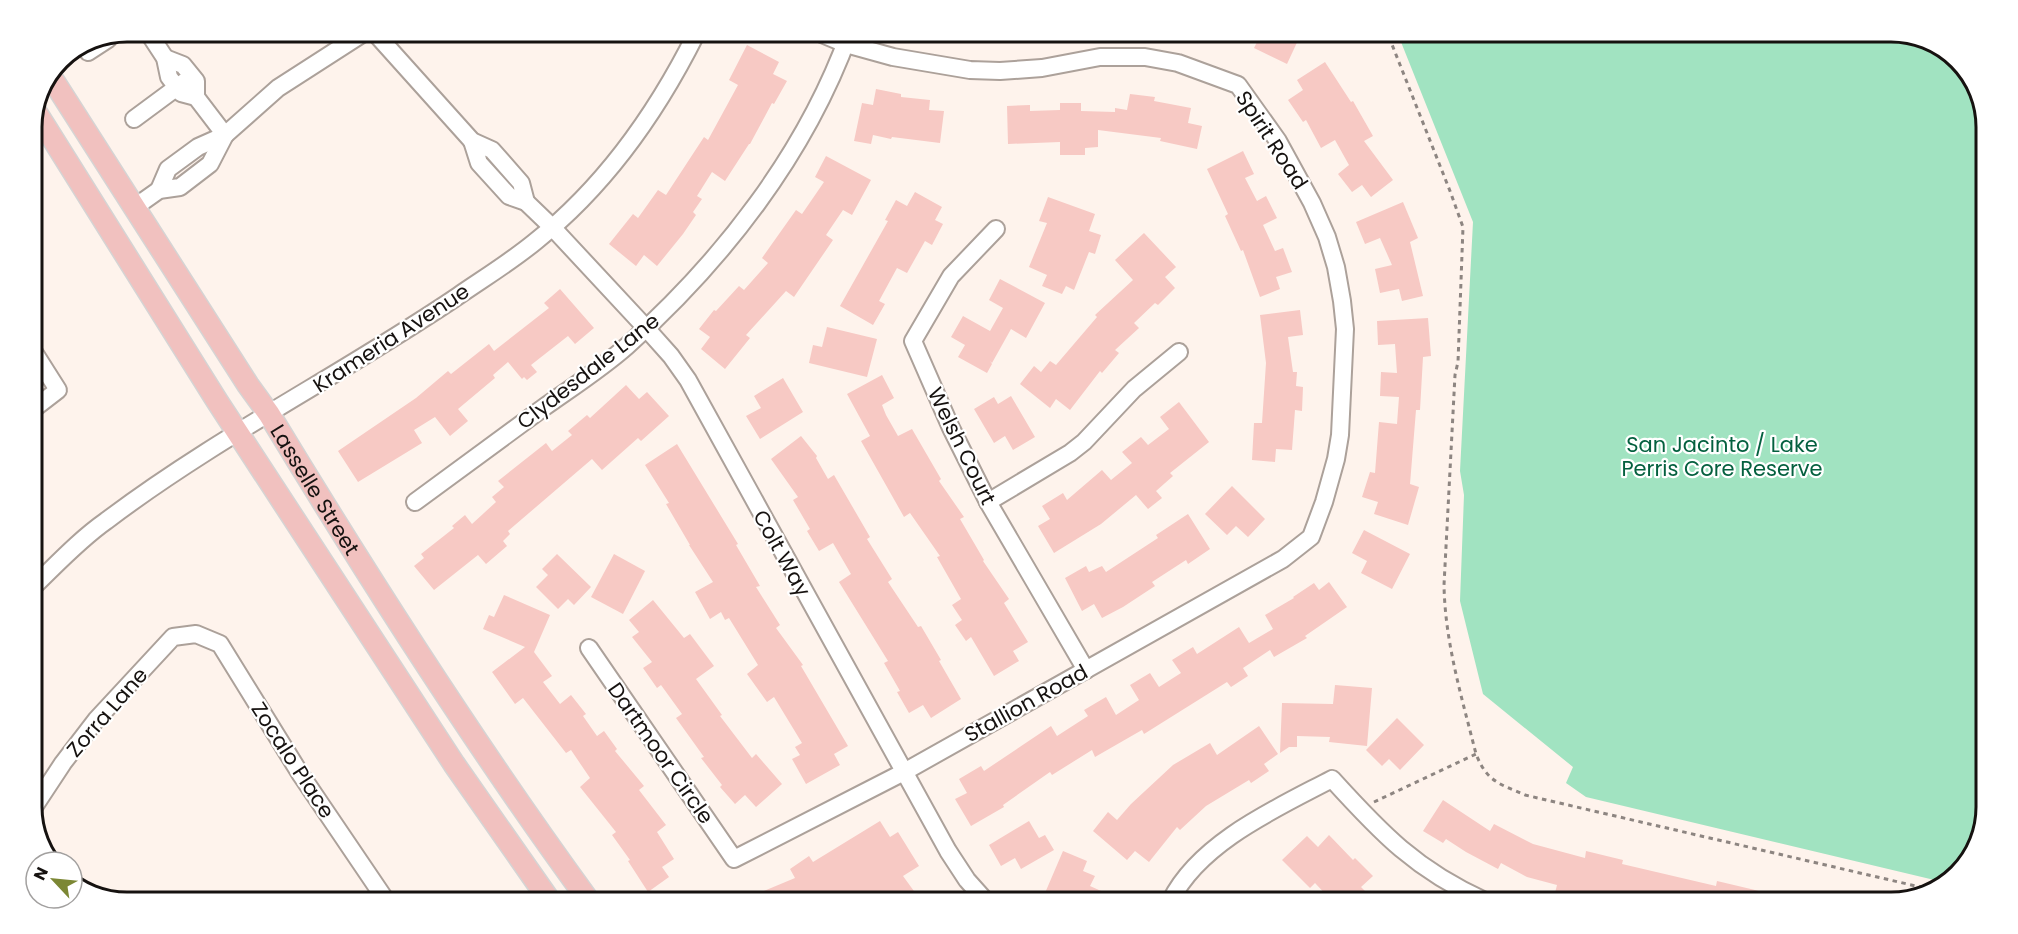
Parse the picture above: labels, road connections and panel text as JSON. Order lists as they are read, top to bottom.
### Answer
{
  "streets": {
    "main road": ["Lasselle Street"],
    "street": [
      "Spirit Road",
      "Krameria Avenue",
      "Clydesdale Lane",
      "Welsh Court",
      "Colt Way",
      "Stallion Road",
      "Zorra Lane",
      "Dartmoor Circle",
      "Zocalo Place"
    ]
  },
  "crossings": [
    ["Spirit Road", "Stallion Road"],
    ["Krameria Avenue", "Lasselle Street"],
    ["Krameria Avenue", "Colt Way"],
    ["Clydesdale Lane", "Colt Way"],
    ["Welsh Court", "Stallion Road"],
    ["Colt Way", "Stallion Road"],
    ["Stallion Road", "Dartmoor Circle"],
    ["Zorra Lane", "Zocalo Place"]
  ],
  "parks": ["San Jacinto / Lake Perris Core Reserve"],
  "north": "top left"
}
